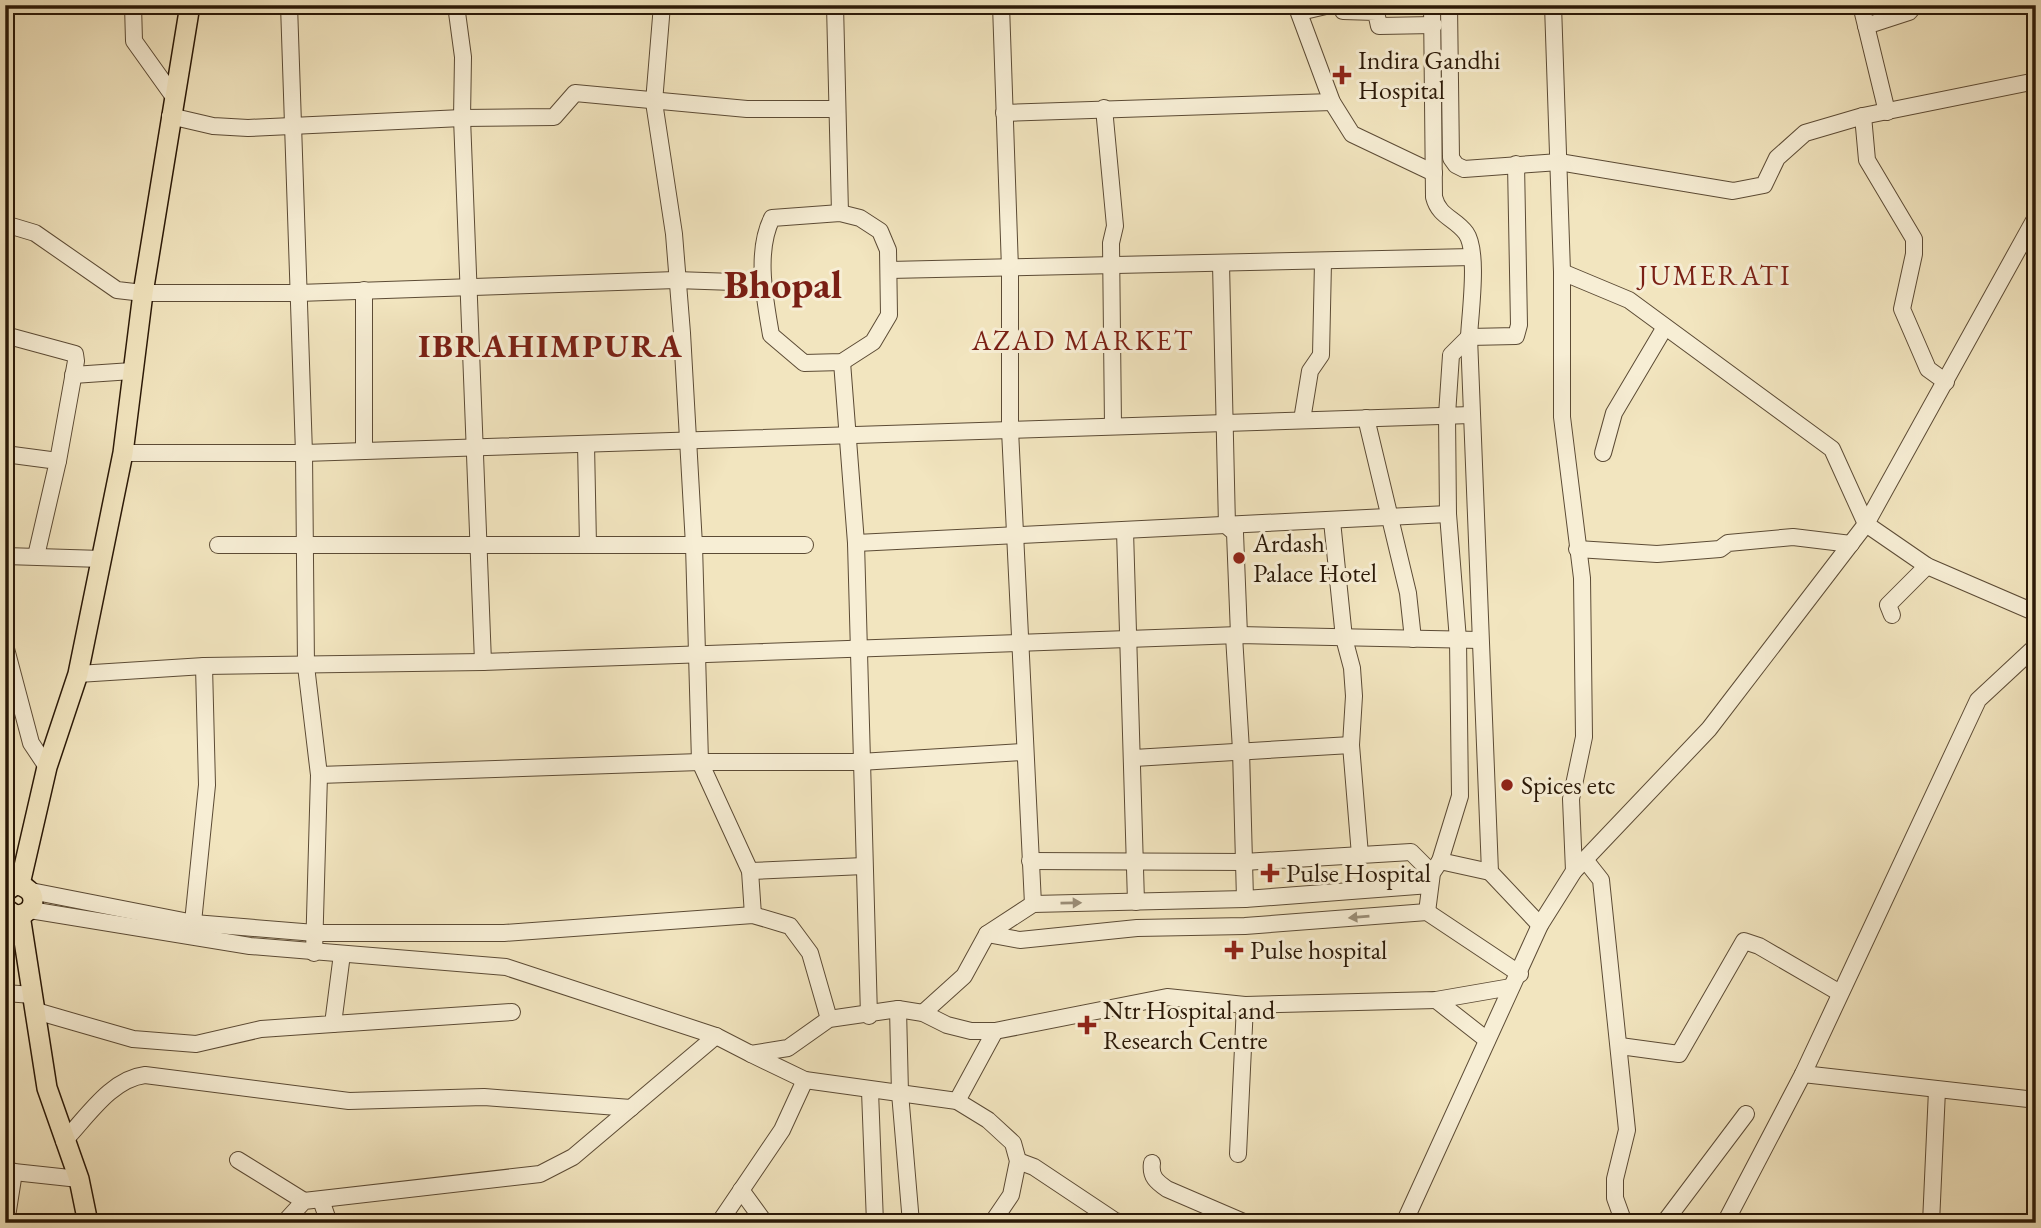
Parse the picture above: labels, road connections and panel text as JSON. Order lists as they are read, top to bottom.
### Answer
{
  "districts": [
    "JUMERATI",
    "Bhopal",
    "AZAD MARKET",
    "IBRAHIMPURA"
  ],
  "places": {
    "health": [
      "Indira Gandhi Hospital",
      "Pulse Hospital",
      "Pulse hospital",
      "Ntr Hospital and Research Centre"
    ],
    "other": ["Ardash Palace Hotel", "Spices etc"]
  }
}
